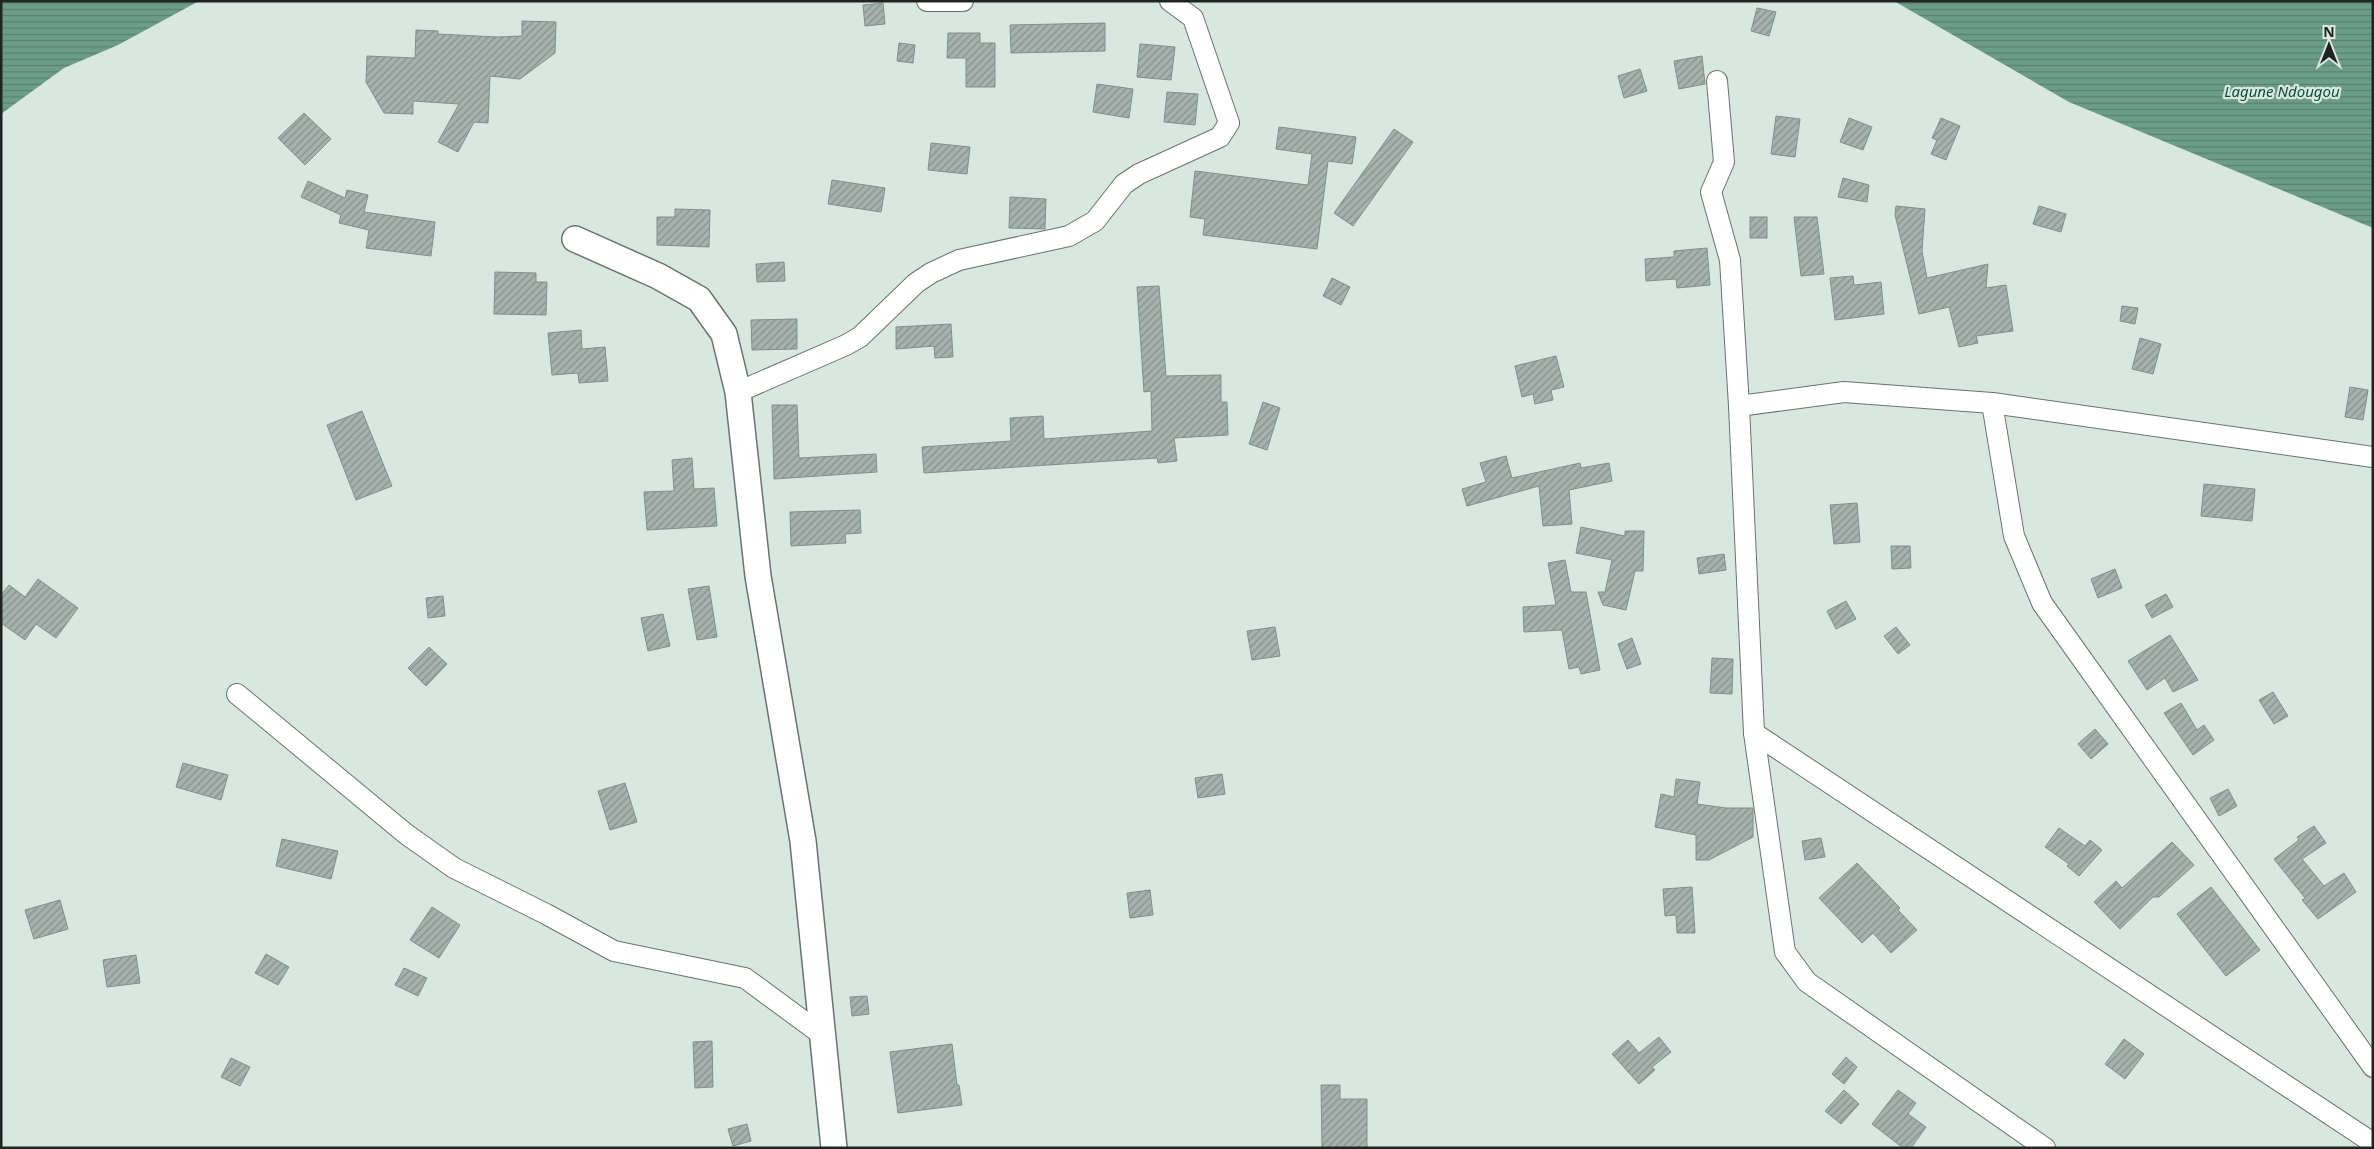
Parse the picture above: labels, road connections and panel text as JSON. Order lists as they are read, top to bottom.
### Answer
{
  "water": ["Lagune Ndougou"],
  "north": "top"
}
